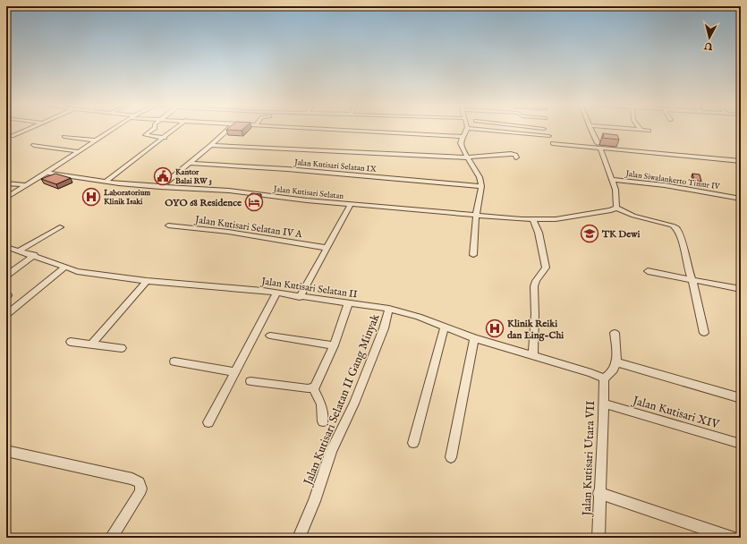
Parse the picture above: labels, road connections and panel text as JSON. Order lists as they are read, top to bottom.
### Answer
{
  "streets": {
    "street": [
      "Jalan Kutisari Selatan IX",
      "Jalan Siwalankerto Timur IV",
      "Jalan Kutisari Selatan",
      "Jalan Kutisari Selatan IV A",
      "Jalan Kutisari Selatan II",
      "Jalan Kutisari Selatan II Gang Minyak",
      "Jalan Kutisari XIV",
      "Jalan Kutisari Utara VII"
    ]
  },
  "crossings": [
    ["Jalan Kutisari Selatan II", "Jalan Kutisari Selatan II Gang Minyak"],
    ["Jalan Kutisari Selatan II", "Jalan Kutisari Utara VII"],
    ["Jalan Kutisari XIV", "Jalan Kutisari Utara VII"]
  ],
  "places": {
    "public building": ["Kantor Balai RW 3"],
    "hospital": ["Laboratorium Klinik Isaki", "Klinik Reiki dan Ling-Chi"],
    "hotel": ["OYO 68 Residence"],
    "school or university": ["TK Dewi"]
  },
  "north": "bottom"
}
